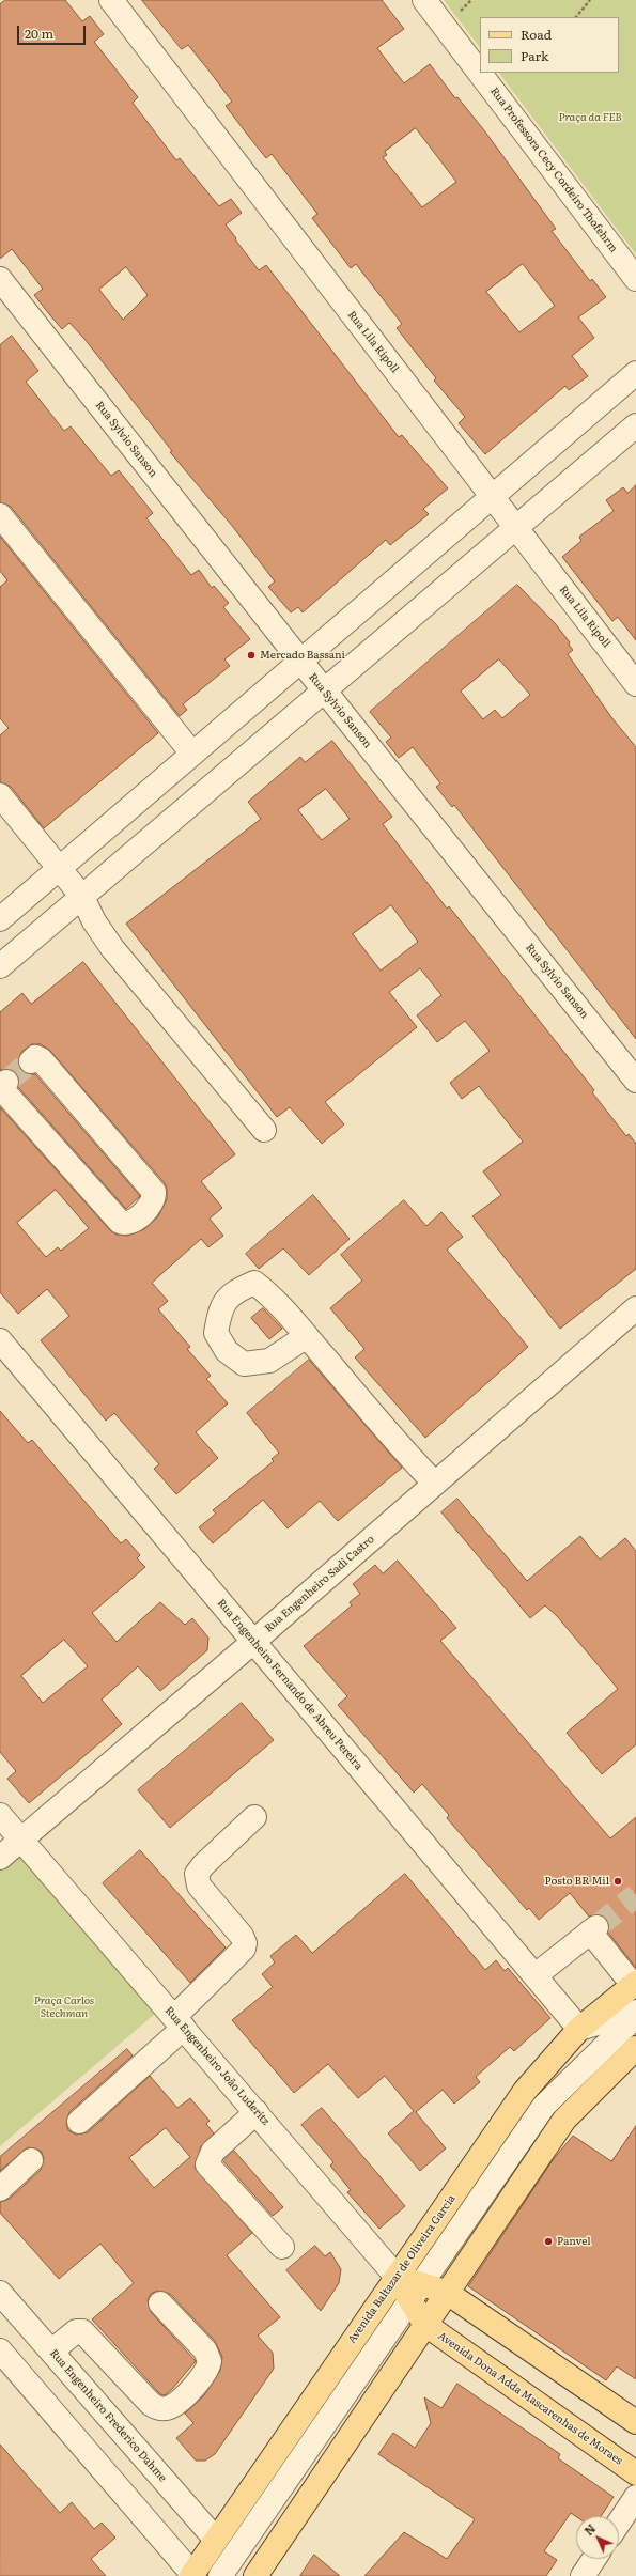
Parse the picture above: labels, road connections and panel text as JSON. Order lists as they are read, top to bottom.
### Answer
{
  "streets": {
    "main road": ["Rua Engenheiro João Luderitz", "Avenida Baltazar de Oliveira Garcia", "Avenida Dona Adda Mascarenhas de Moraes"],
    "street": [
      "Rua Professora Cecy Cordeiro Thofehrm",
      "Rua Lila Ripoll",
      "Rua Sylvio Sanson",
      "Rua Engenheiro Sadi Castro",
      "Rua Engenheiro Fernando de Abreu Pereira",
      "Rua Engenheiro Frederico Dahme"
    ]
  },
  "crossings": [
    ["Rua Engenheiro Sadi Castro", "Rua Engenheiro Fernando de Abreu Pereira"],
    ["Rua Engenheiro Sadi Castro", "Rua Engenheiro João Luderitz"],
    ["Rua Engenheiro Fernando de Abreu Pereira", "Avenida Baltazar de Oliveira Garcia"],
    ["Rua Engenheiro João Luderitz", "Avenida Baltazar de Oliveira Garcia"],
    ["Rua Engenheiro João Luderitz", "Avenida Dona Adda Mascarenhas de Moraes"],
    ["Avenida Baltazar de Oliveira Garcia", "Rua Engenheiro Frederico Dahme"]
  ],
  "parks": ["Praça da FEB", "Praça Carlos Stechman"],
  "places": ["Mercado Bassani", "Posto BR Mil", "Panvel"],
  "legend": ["Road", "Park"],
  "scale_bar": "20 m",
  "north": "top left"
}
